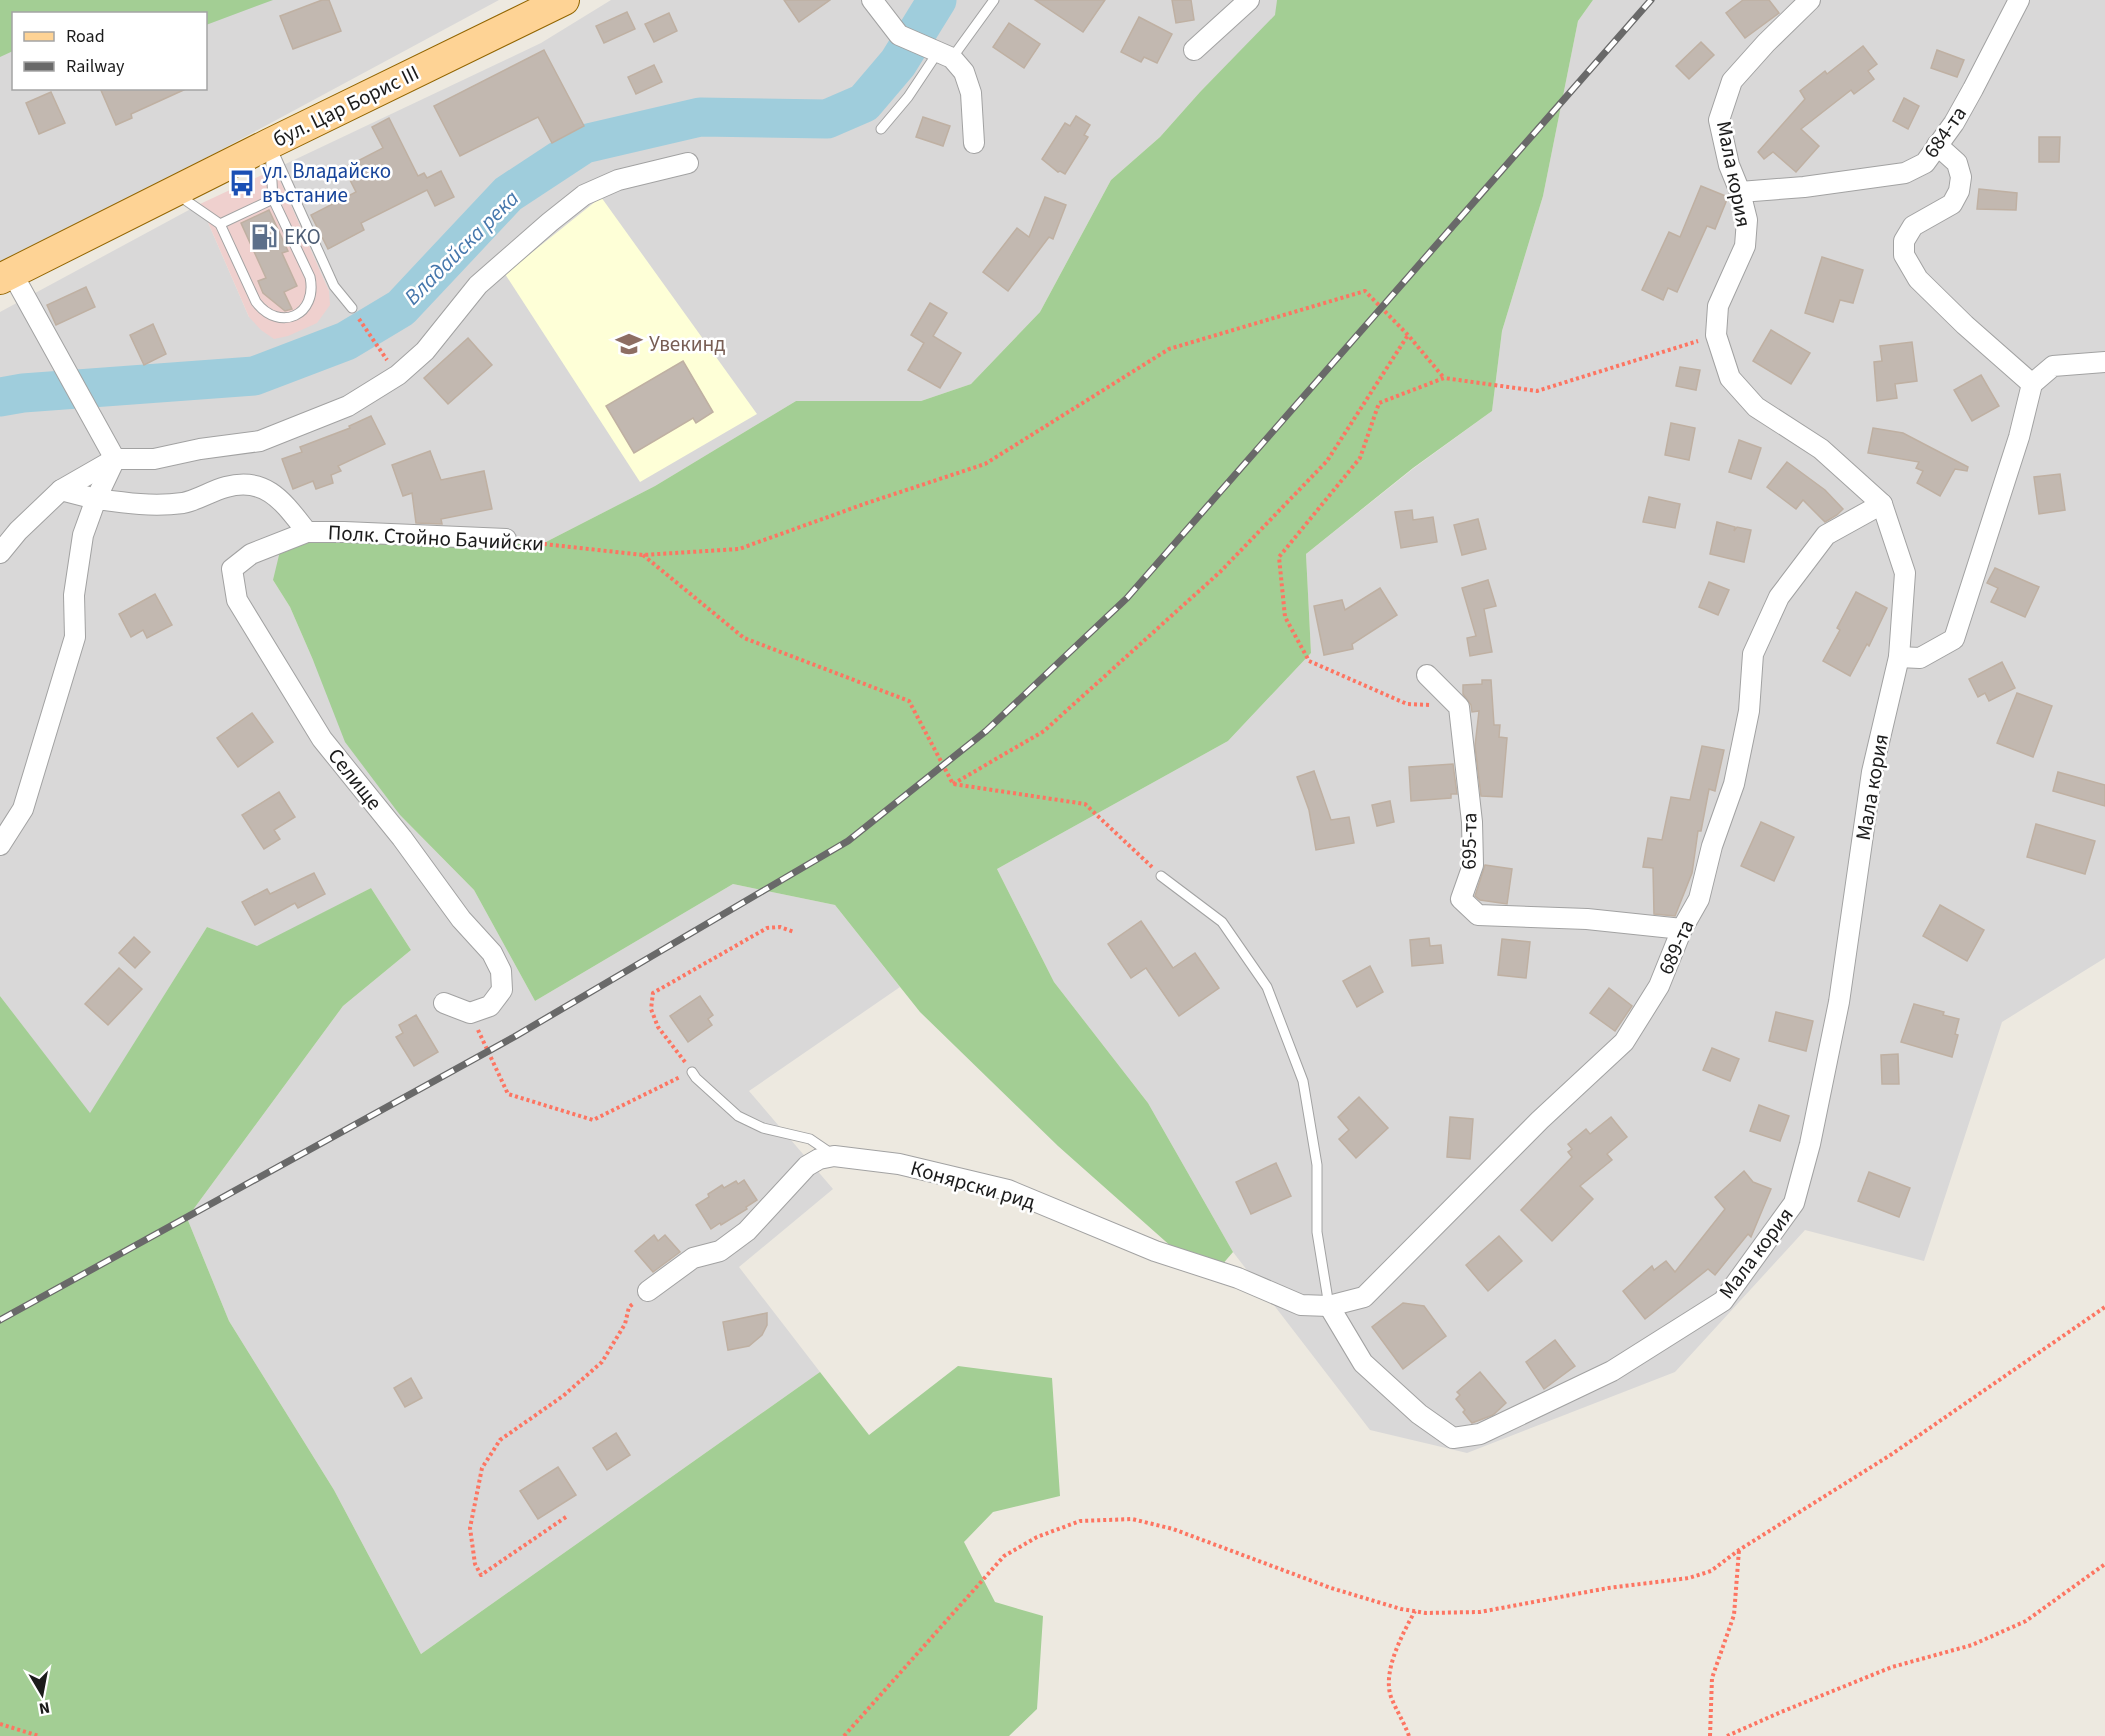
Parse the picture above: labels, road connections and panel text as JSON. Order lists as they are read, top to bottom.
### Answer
{
  "streets": {
    "main road": ["бул. Цар Борис III"],
    "street": [
      "684-та",
      "Мала кория",
      "Полк. Стойно Бачийски",
      "Селище",
      "695-та",
      "689-та",
      "Конярски рид"
    ]
  },
  "crossings": [
    ["684-та", "Мала кория"],
    ["Мала кория", "689-та"],
    ["Мала кория", "Конярски рид"],
    ["Полк. Стойно Бачийски", "Селище"],
    ["695-та", "689-та"],
    ["689-та", "Конярски рид"]
  ],
  "water": ["Владайска река"],
  "places": {
    "bus stop": ["ул. Владайско въстание"],
    "fuel station": ["EKO"],
    "school or university": ["Увекинд"]
  },
  "legend": ["Road", "Railway"],
  "north": "bottom"
}
